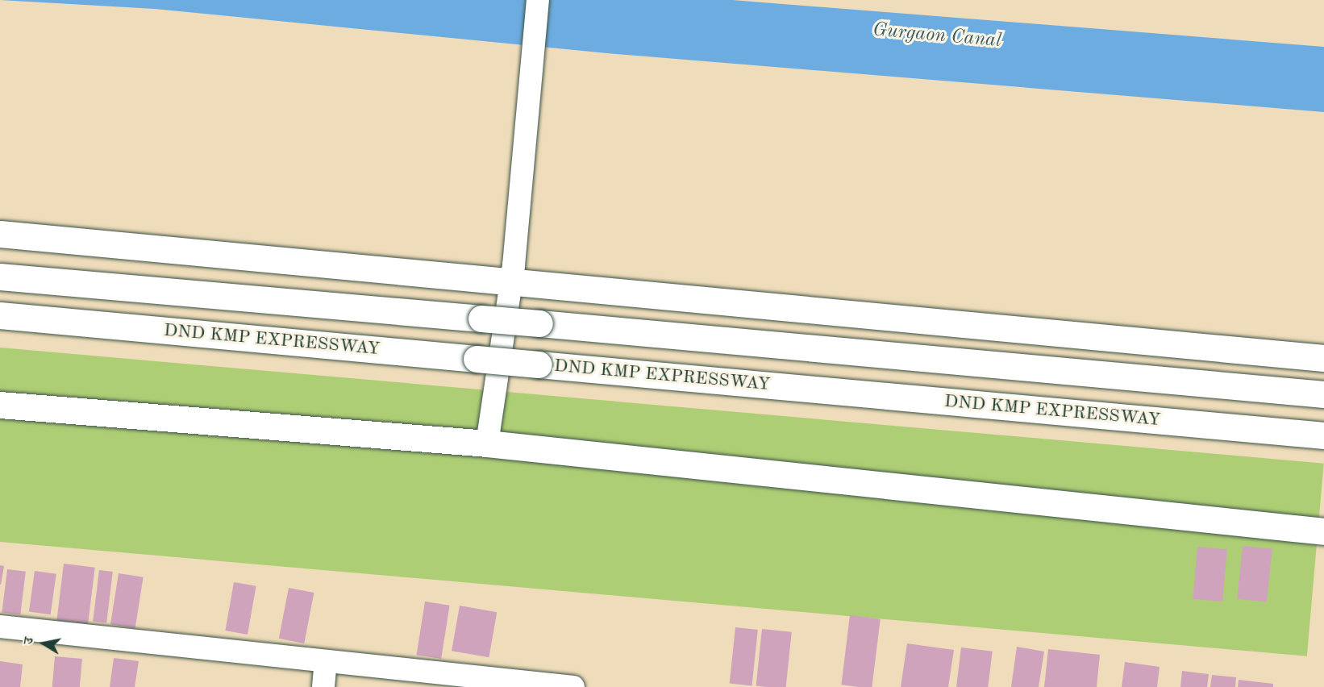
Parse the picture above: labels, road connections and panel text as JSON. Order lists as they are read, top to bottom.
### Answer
{
  "streets": {
    "main road": ["DND KMP EXPRESSWAY"]
  },
  "water": ["Gurgaon Canal"],
  "north": "left"
}
